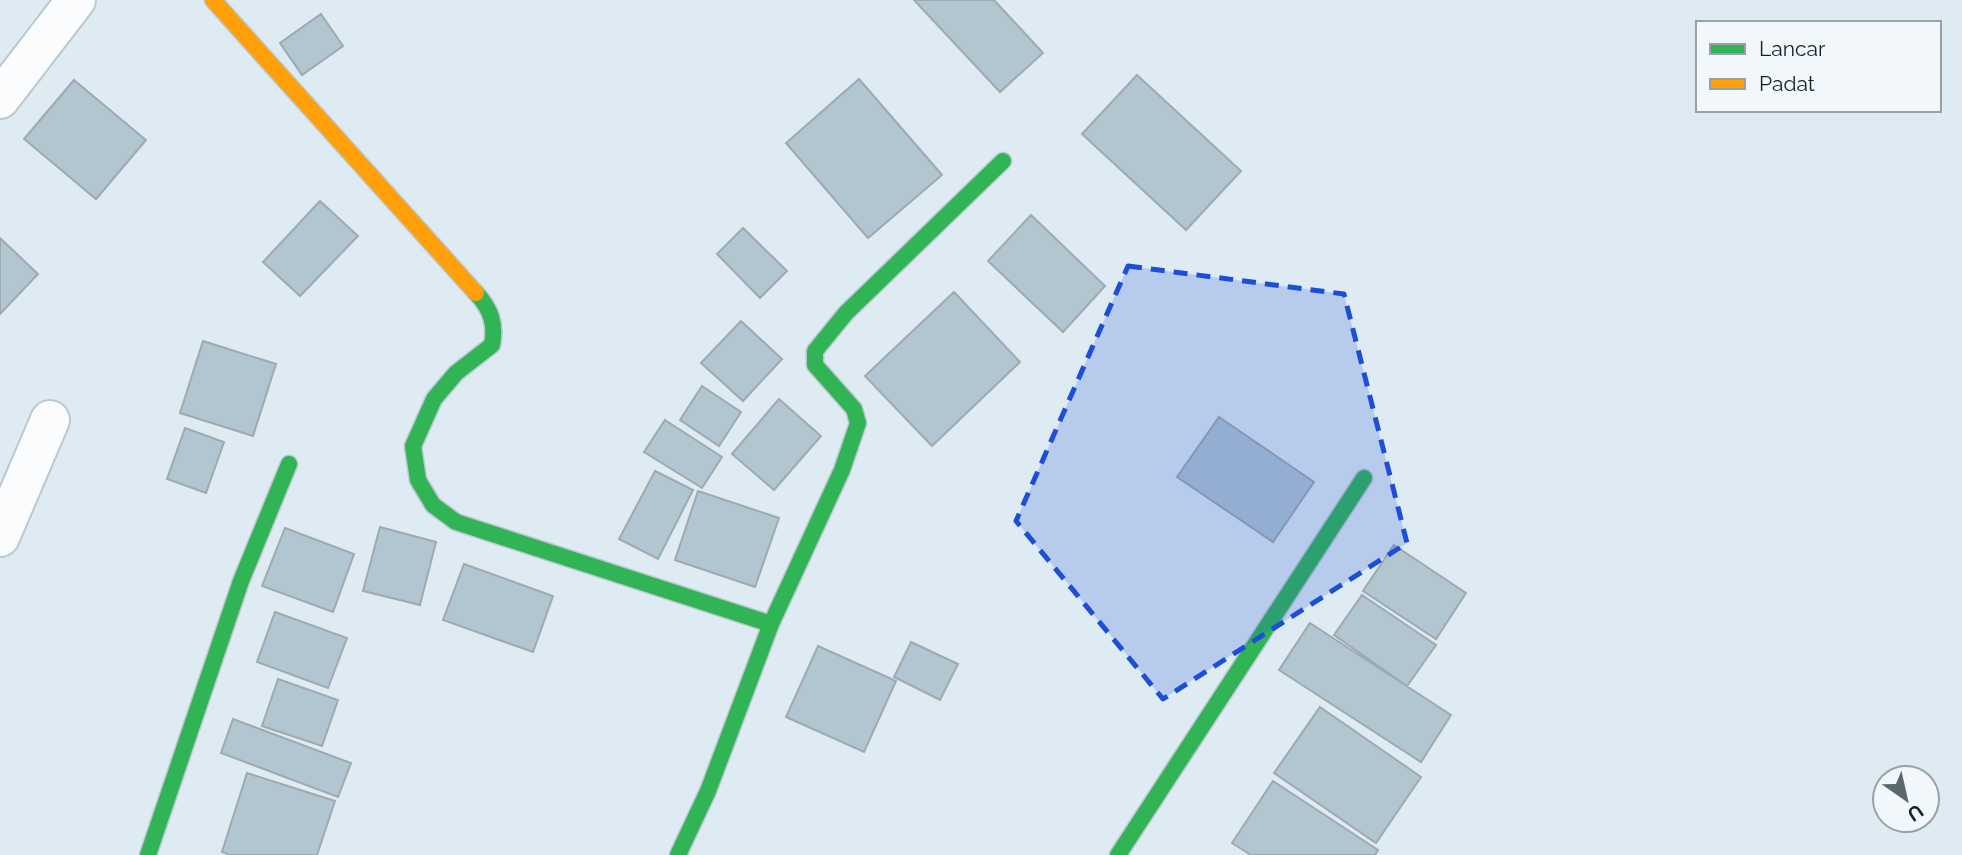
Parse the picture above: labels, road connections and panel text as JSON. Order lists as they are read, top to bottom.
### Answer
{
  "legend": ["Lancar", "Padat"],
  "north": "bottom right"
}
